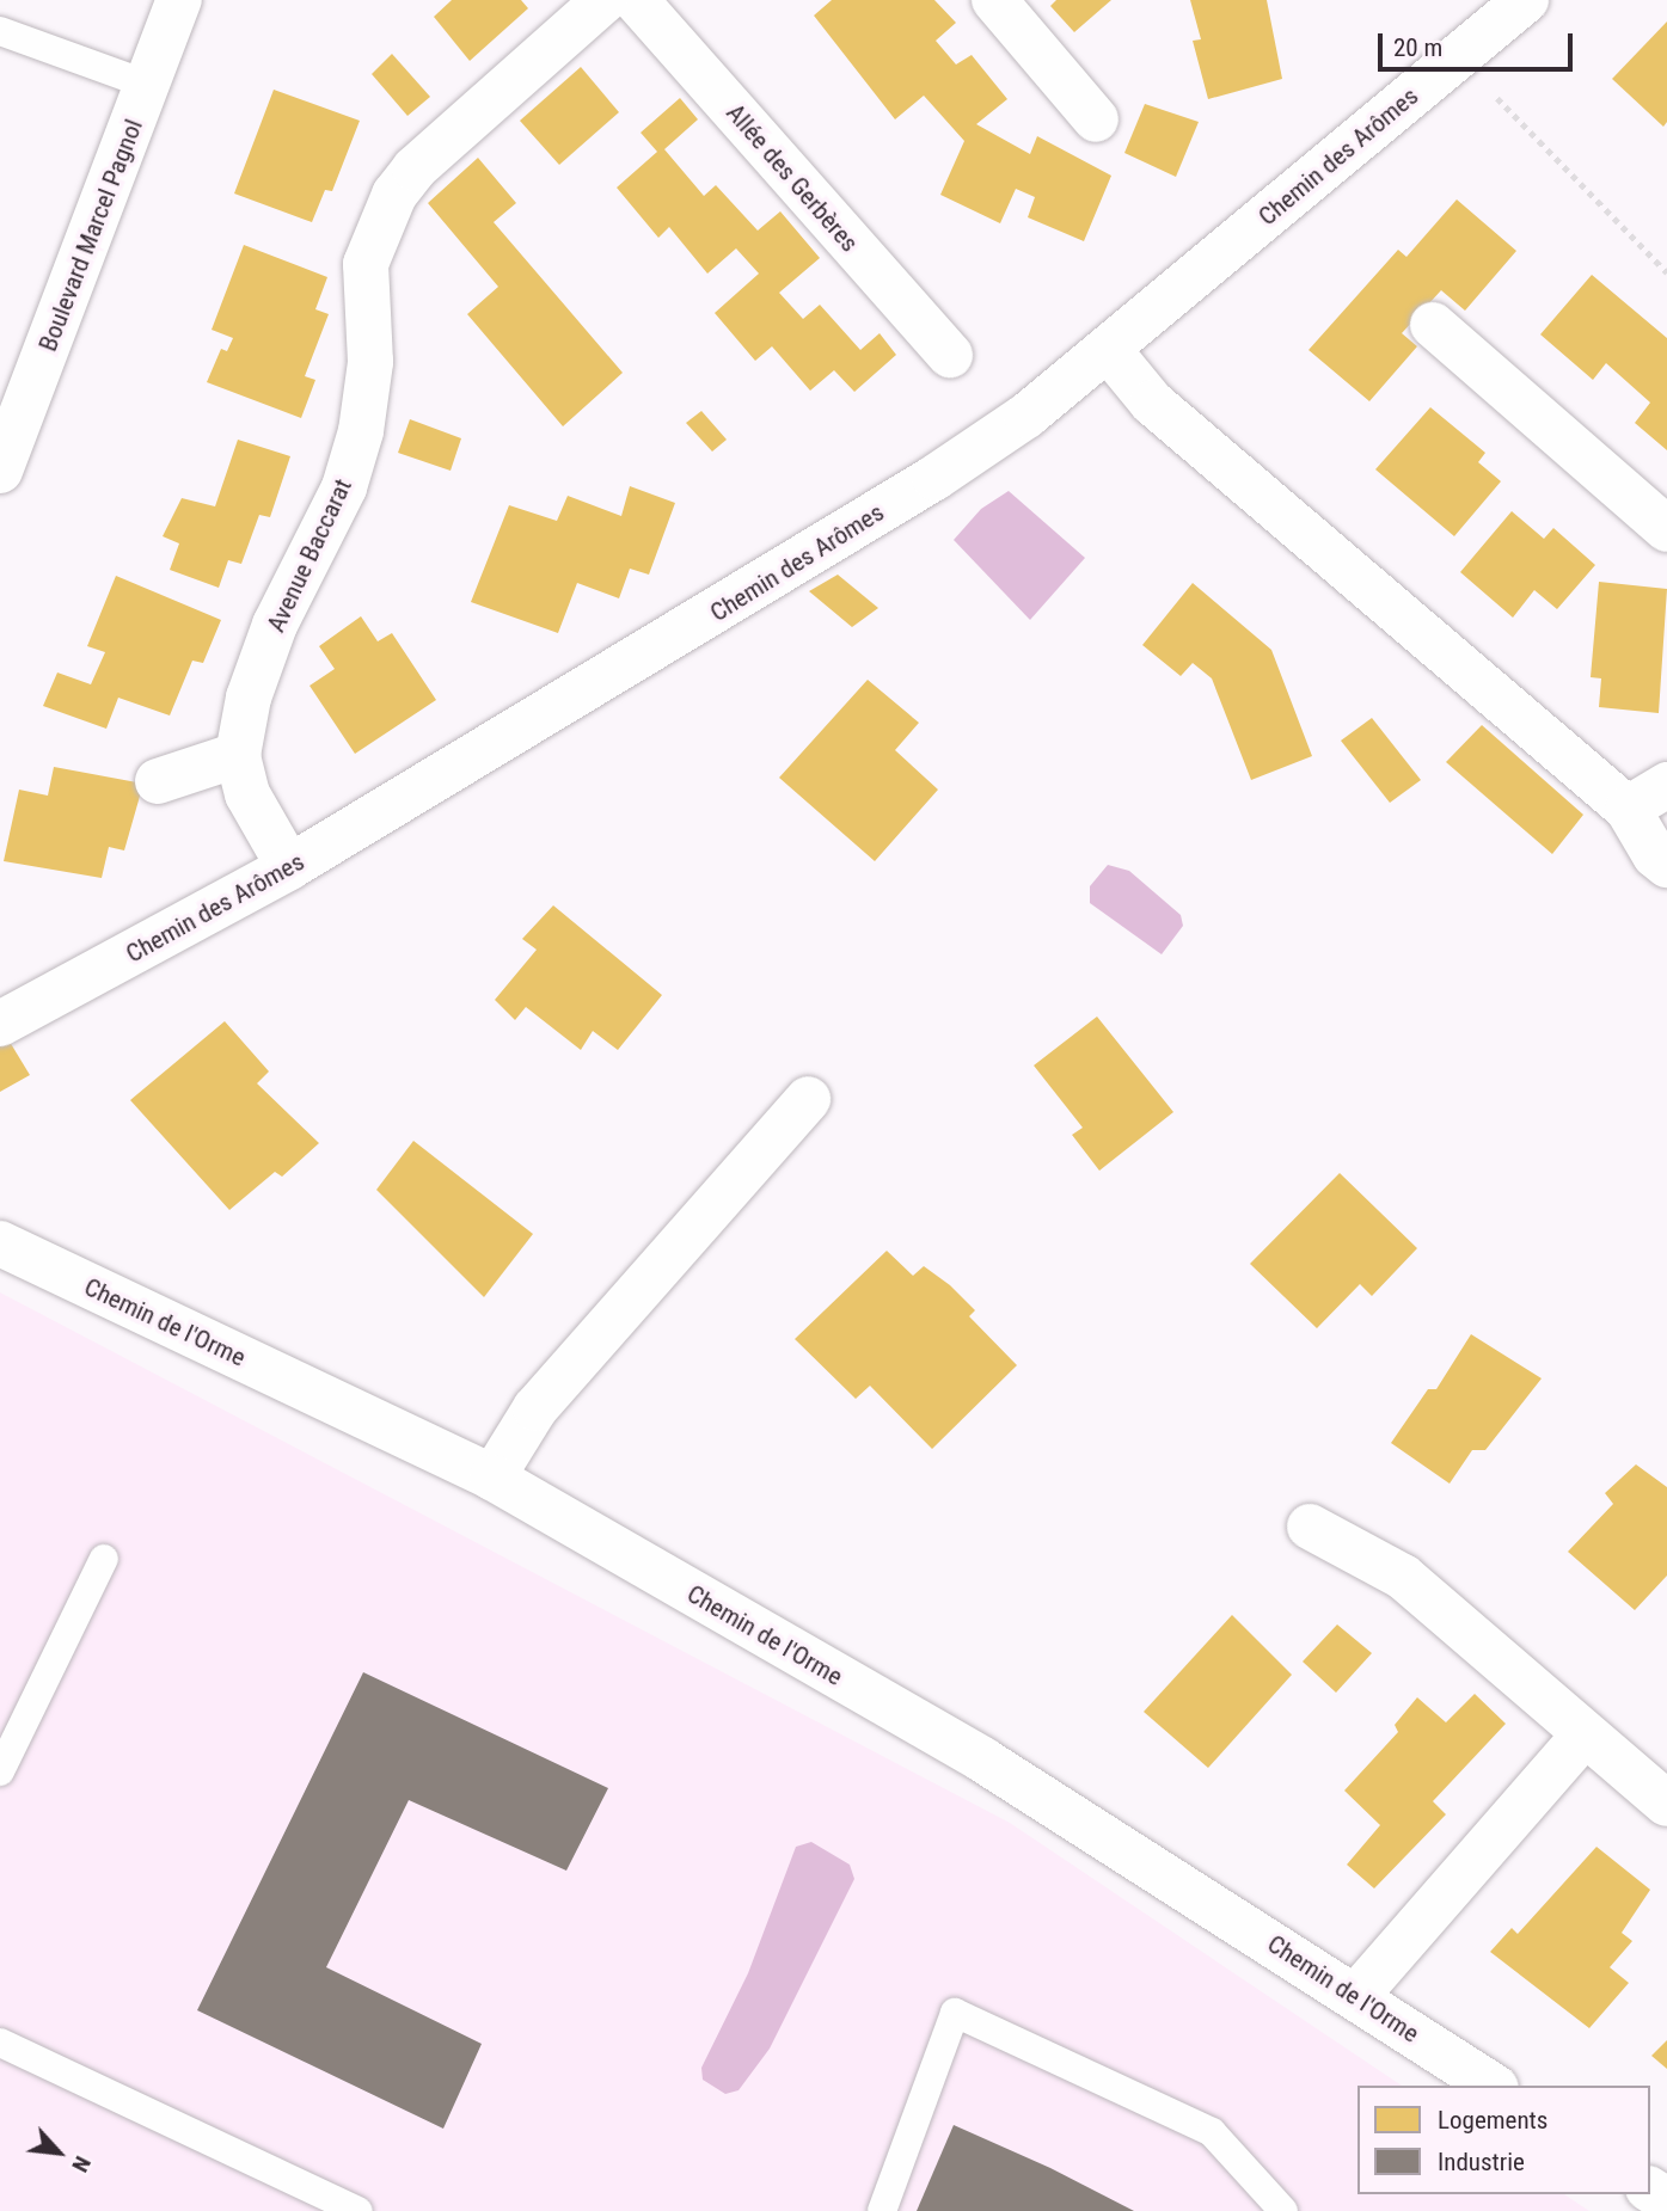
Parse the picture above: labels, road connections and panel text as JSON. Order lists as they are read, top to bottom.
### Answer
{
  "streets": {
    "street": [
      "Chemin des Arômes",
      "Allée des Gerbères",
      "Boulevard Marcel Pagnol",
      "Avenue Baccarat",
      "Chemin de l'Orme"
    ]
  },
  "crossings": [
    ["Chemin des Arômes", "Avenue Baccarat"]
  ],
  "legend": ["Logements", "Industrie"],
  "scale_bar": "20 m",
  "north": "bottom right"
}
